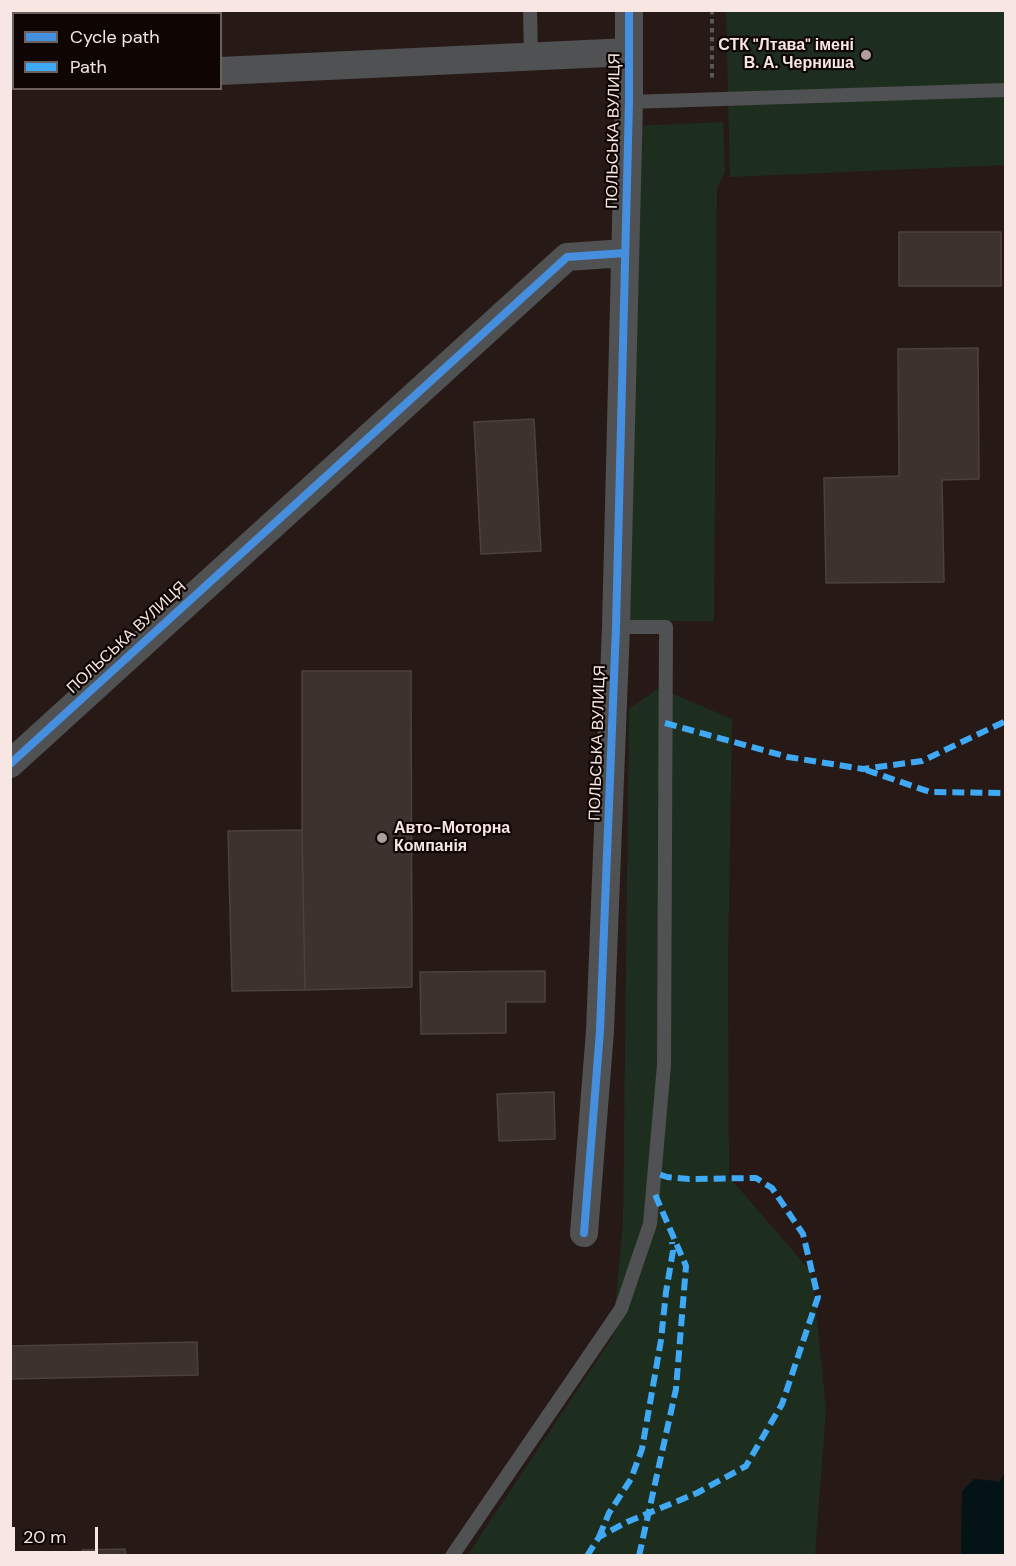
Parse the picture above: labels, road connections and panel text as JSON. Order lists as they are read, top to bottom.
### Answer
{
  "streets": {
    "street": ["ПОЛЬСЬКА ВУЛИЦЯ"]
  },
  "places": ["СТК \"Лтава\" імені В. А. Черниша", "Авто-Моторна Компанія"],
  "legend": ["Cycle path", "Path"],
  "scale_bar": "20 m"
}
